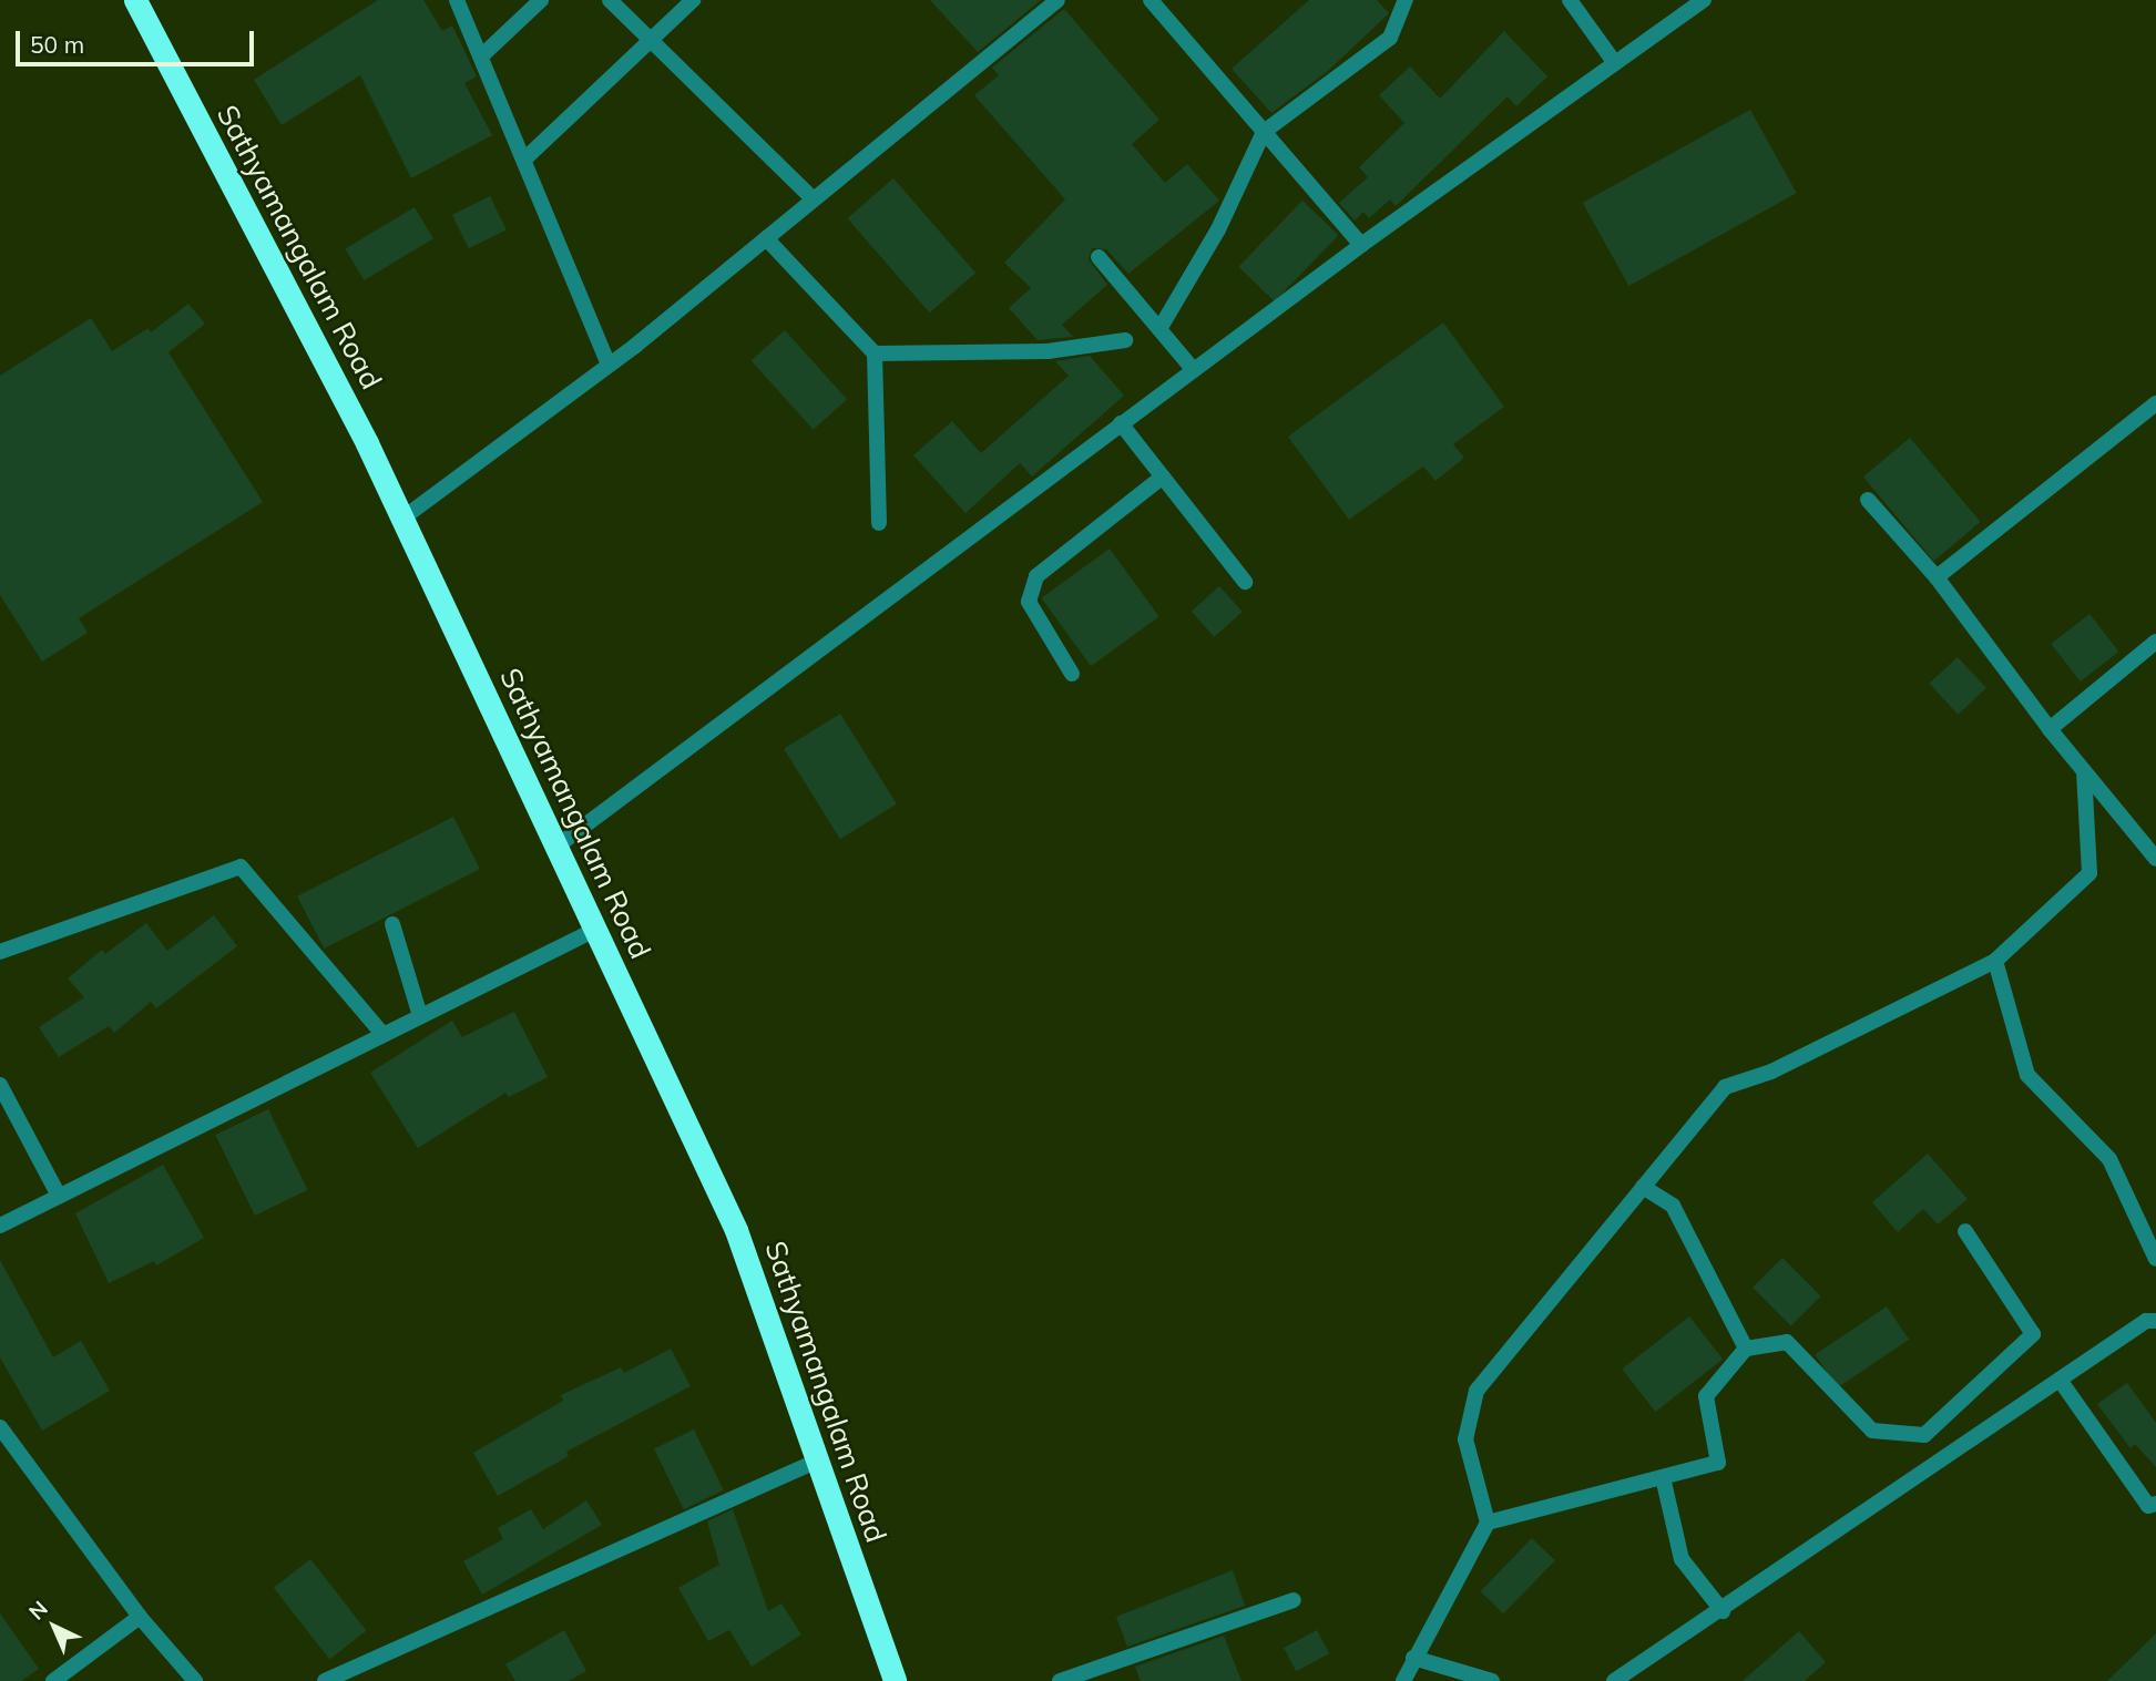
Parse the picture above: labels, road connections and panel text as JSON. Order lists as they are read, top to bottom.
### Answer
{
  "streets": {
    "highway": ["Sathyamangalam Road"]
  },
  "scale_bar": "50 m",
  "north": "top left"
}
